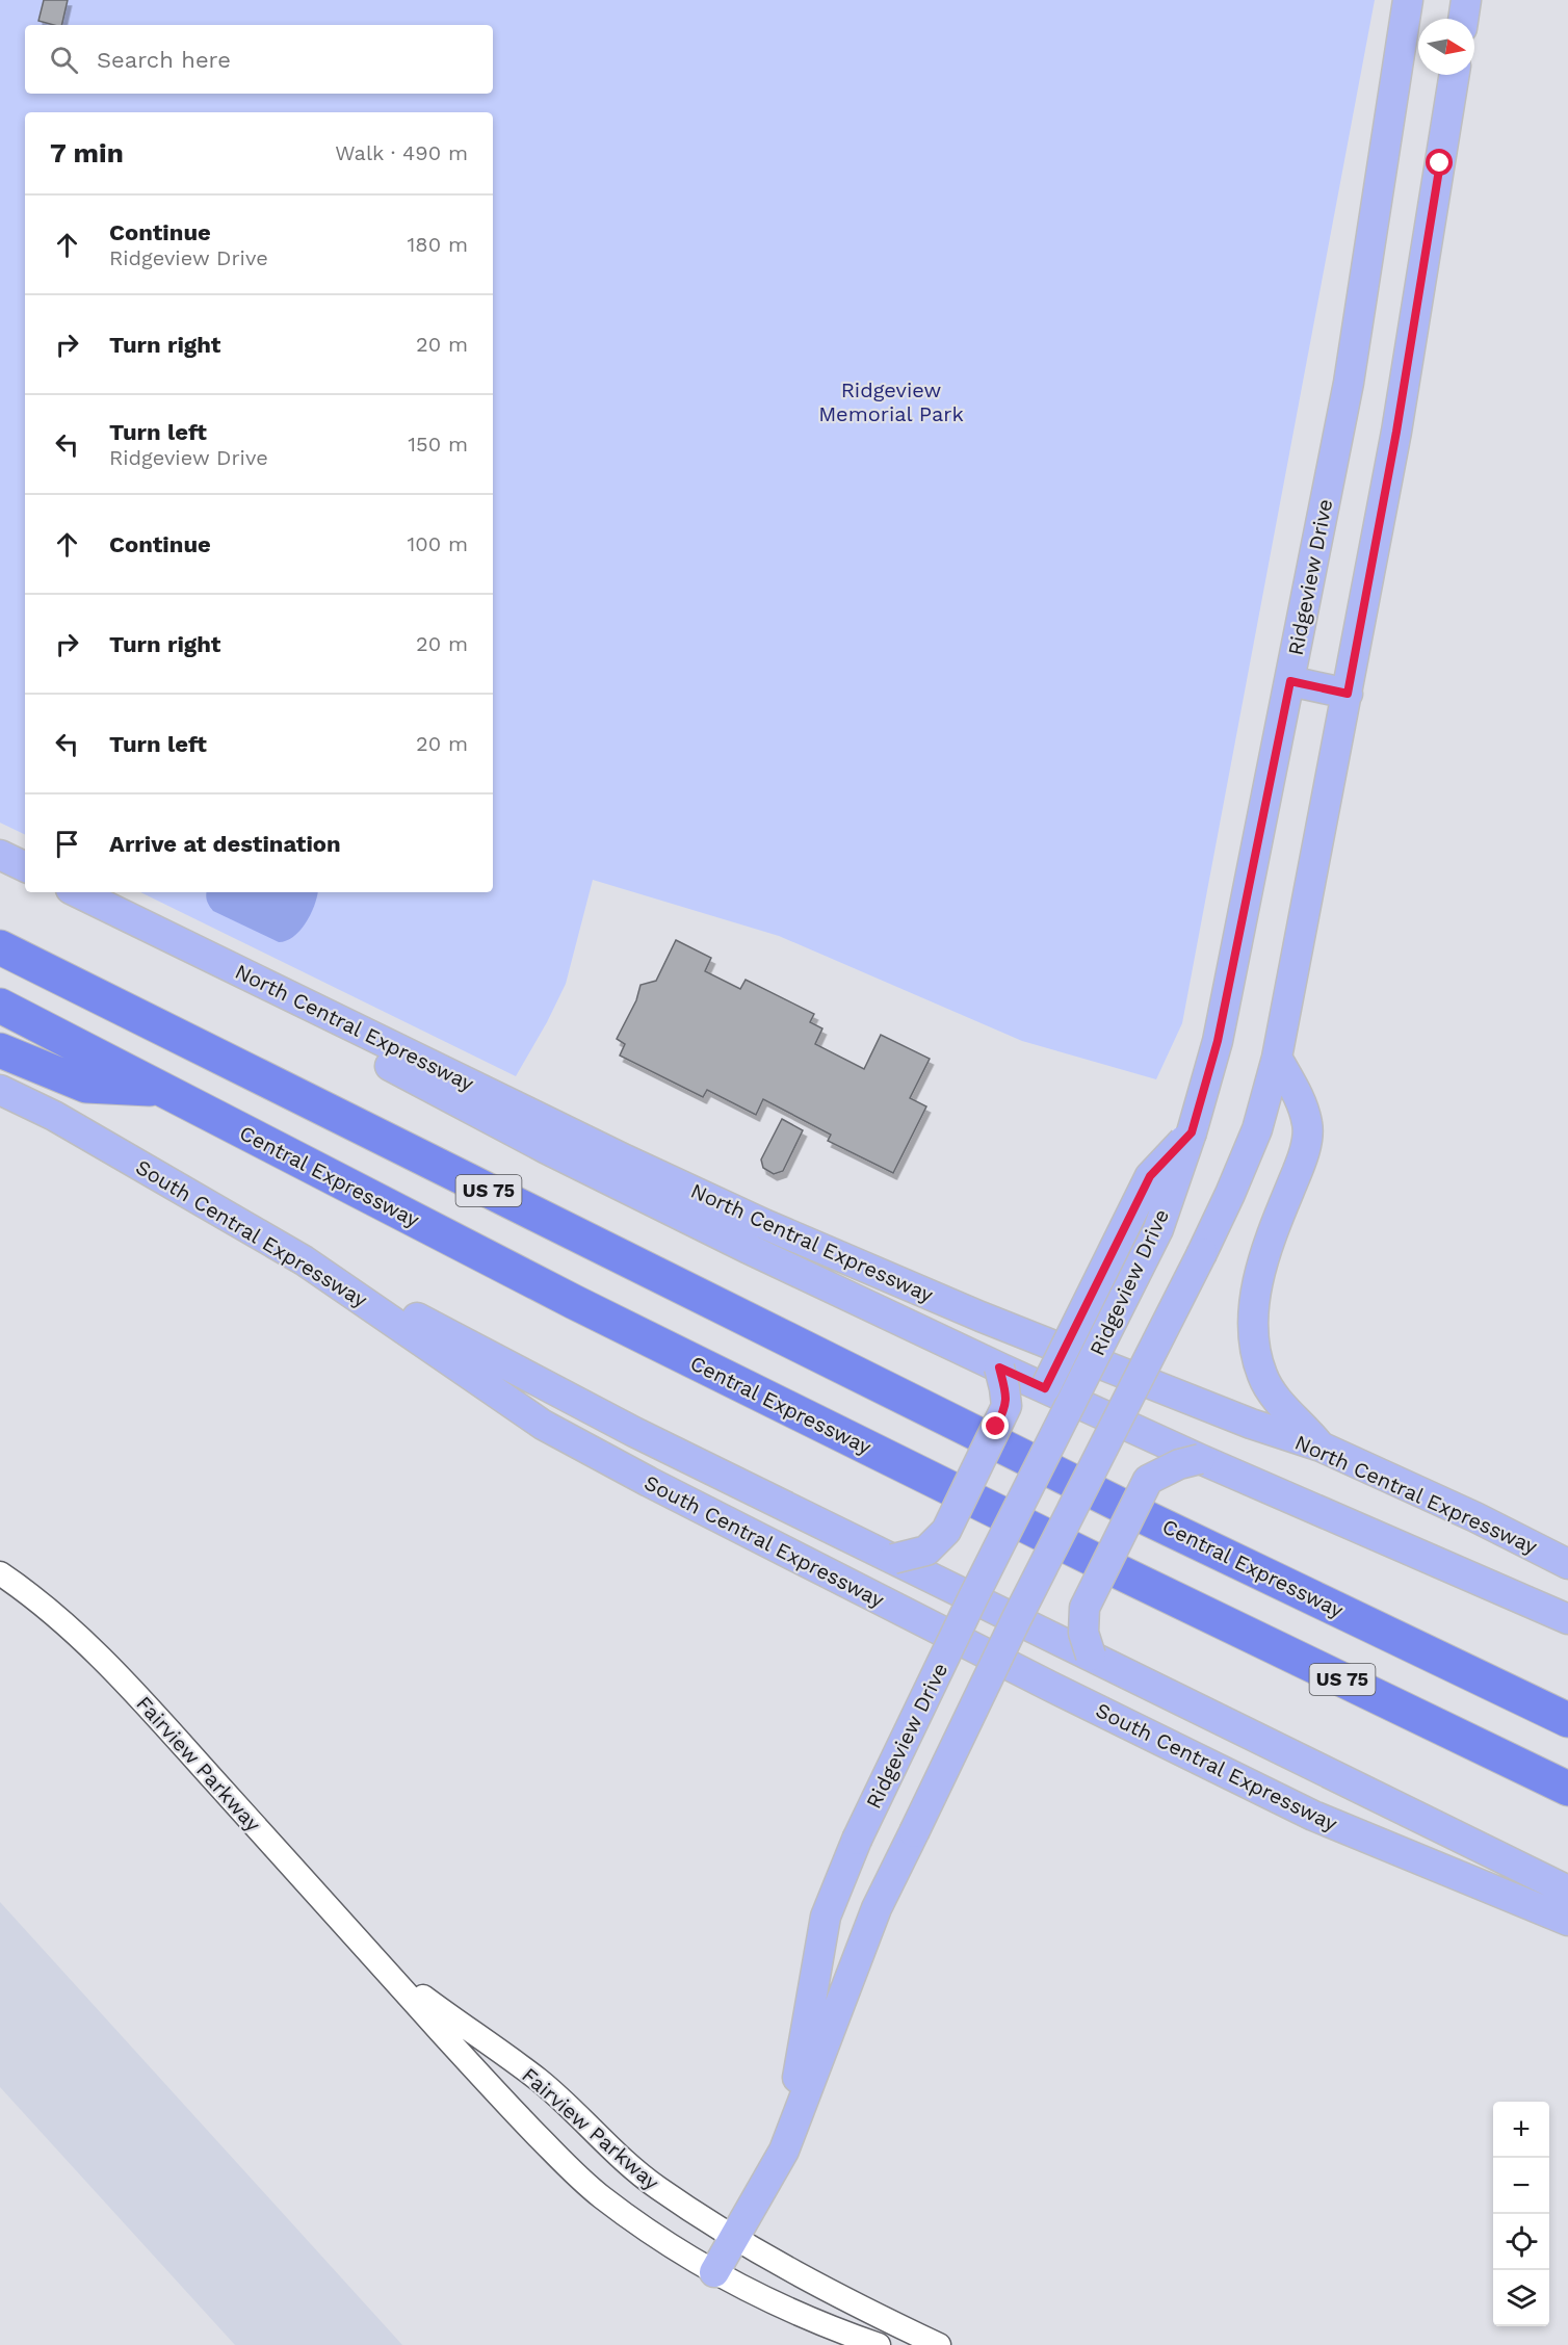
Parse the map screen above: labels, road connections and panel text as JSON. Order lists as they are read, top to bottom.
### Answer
{
  "streets": {
    "highway": ["Central Expressway", "US 75"],
    "main road": ["Ridgeview Drive", "North Central Expressway", "South Central Expressway"],
    "street": ["Fairview Parkway"]
  },
  "crossings": [
    ["Ridgeview Drive", "Fairview Parkway"]
  ],
  "parks": ["Ridgeview Memorial Park"],
  "north": "right",
  "page": {
    "search": "Search here",
    "heading": ["7 min", "Walk · 490 m"],
    "list": [
      ["Continue", "Ridgeview Drive", "180 m"],
      ["Turn right", "20 m"],
      ["Turn left", "Ridgeview Drive", "150 m"],
      ["Continue", "100 m"],
      ["Turn right", "20 m"],
      ["Turn left", "20 m"],
      "Arrive at destination"
    ],
    "map_buttons": ["+", "−"]
  }
}
